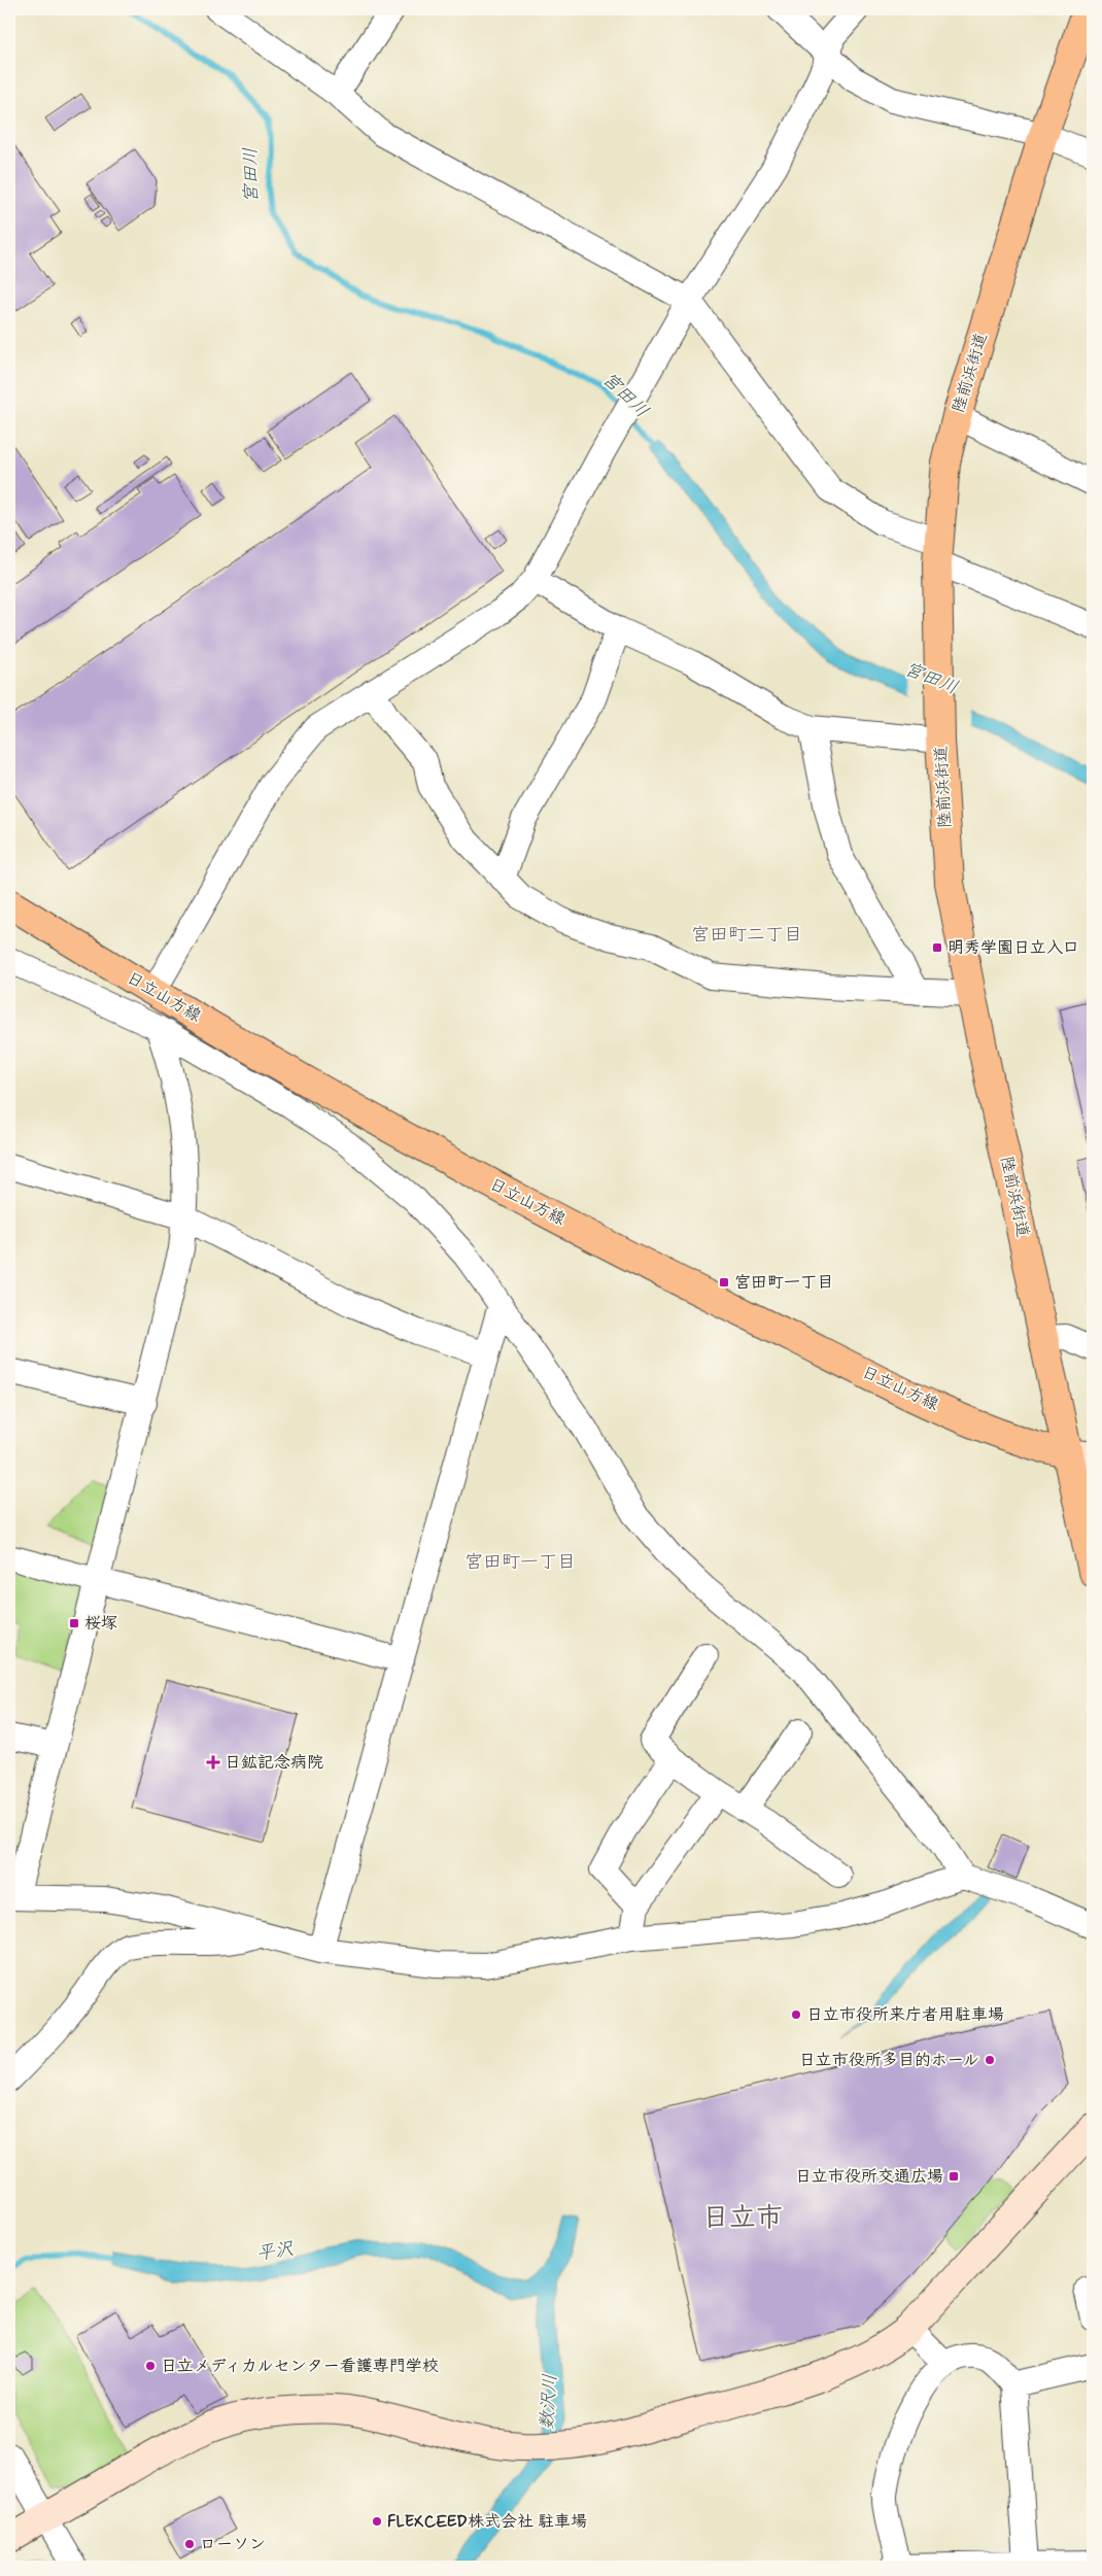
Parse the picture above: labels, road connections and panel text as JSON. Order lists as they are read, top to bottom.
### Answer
{
  "streets": {
    "main road": ["陸前浜街道", "日立山方線"]
  },
  "crossings": [
    ["陸前浜街道", "日立山方線"]
  ],
  "districts": ["宮田町二丁目", "宮田町一丁目", "日立市"],
  "water": ["宮田川", "平沢", "数沢川"],
  "places": {
    "transit": [
      "明秀学園日立入口",
      "宮田町一丁目",
      "桜塚",
      "日立市役所交通広場"
    ],
    "health": ["日鉱記念病院"],
    "other": [
      "日立市役所来庁者用駐車場",
      "日立市役所多目的ホール",
      "日立メディカルセンター看護専門学校",
      "FLEXCEED株式会社 駐車場",
      "ローソン"
    ]
  }
}
